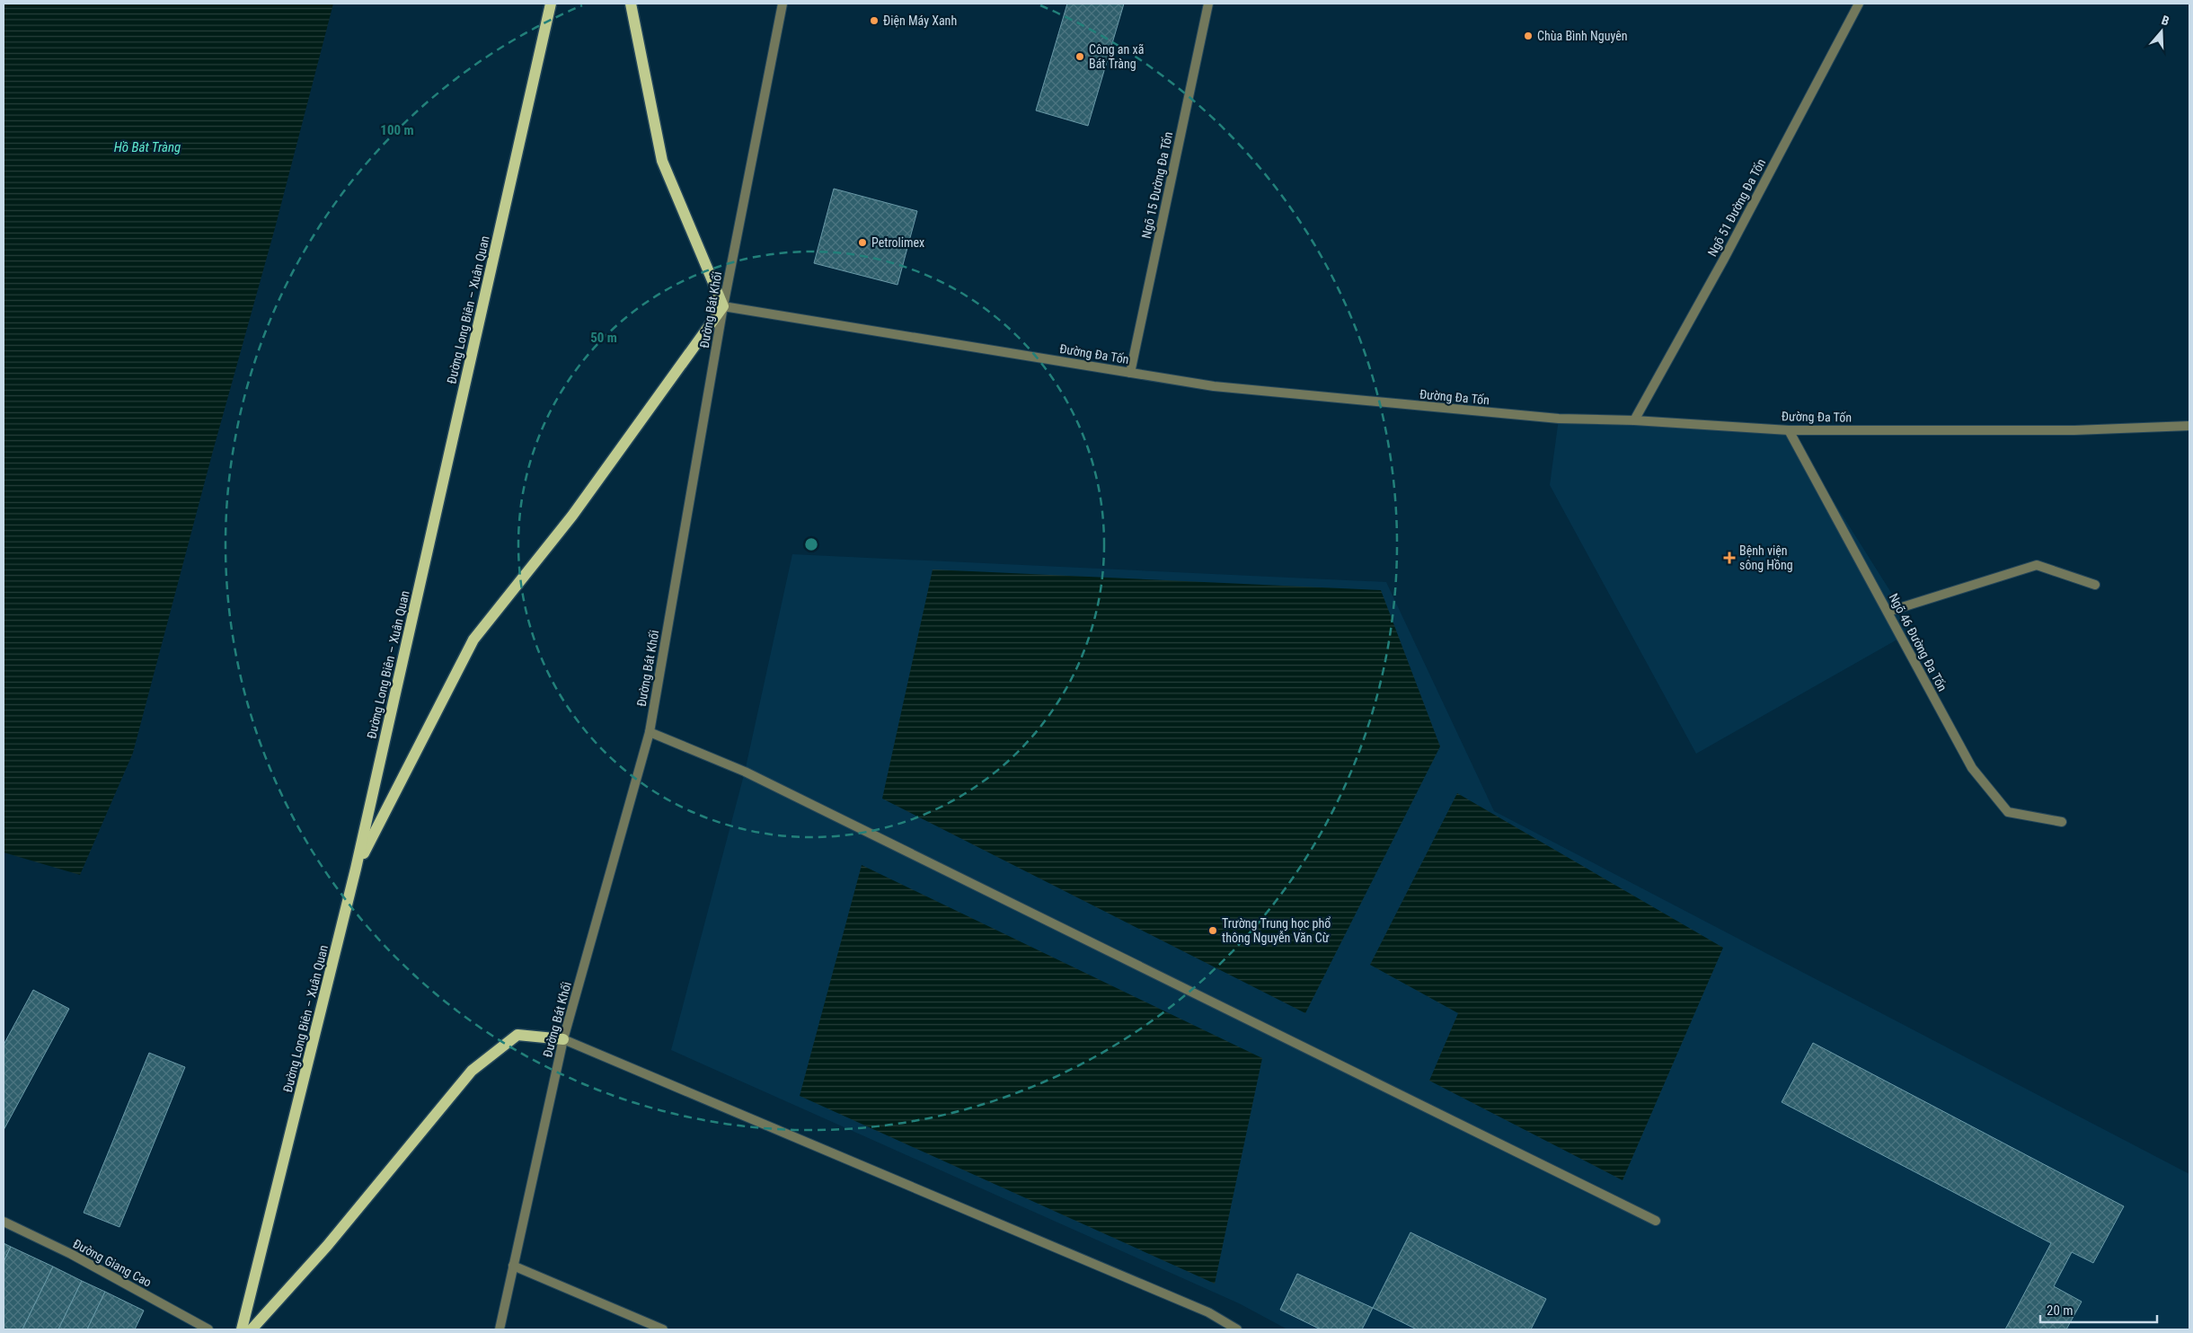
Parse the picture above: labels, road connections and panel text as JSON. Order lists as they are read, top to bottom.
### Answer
{
  "streets": {
    "main road": ["Đường Long Biên – Xuân Quan"],
    "street": [
      "Ngõ 15 Đường Đa Tốn",
      "Ngõ 51 Đường Đa Tốn",
      "Đường Bát Khối",
      "Đường Đa Tốn",
      "Ngõ 46 Đường Đa Tốn",
      "Đường Giang Cao"
    ]
  },
  "crossings": [
    ["Ngõ 15 Đường Đa Tốn", "Đường Đa Tốn"],
    ["Ngõ 51 Đường Đa Tốn", "Đường Đa Tốn"],
    ["Đường Bát Khối", "Đường Đa Tốn"],
    ["Đường Đa Tốn", "Ngõ 46 Đường Đa Tốn"]
  ],
  "water": ["Hồ Bát Tràng"],
  "places": {
    "other": [
      "Điện Máy Xanh",
      "Chùa Bình Nguyên",
      "Công an xã Bát Tràng",
      "Petrolimex",
      "Trường Trung học phổ thông Nguyễn Văn Cừ"
    ],
    "health": ["Bệnh viện sông Hồng"]
  },
  "scale_bar": "20 m",
  "north": "top",
  "rings": ["100 m", "50 m"]
}
